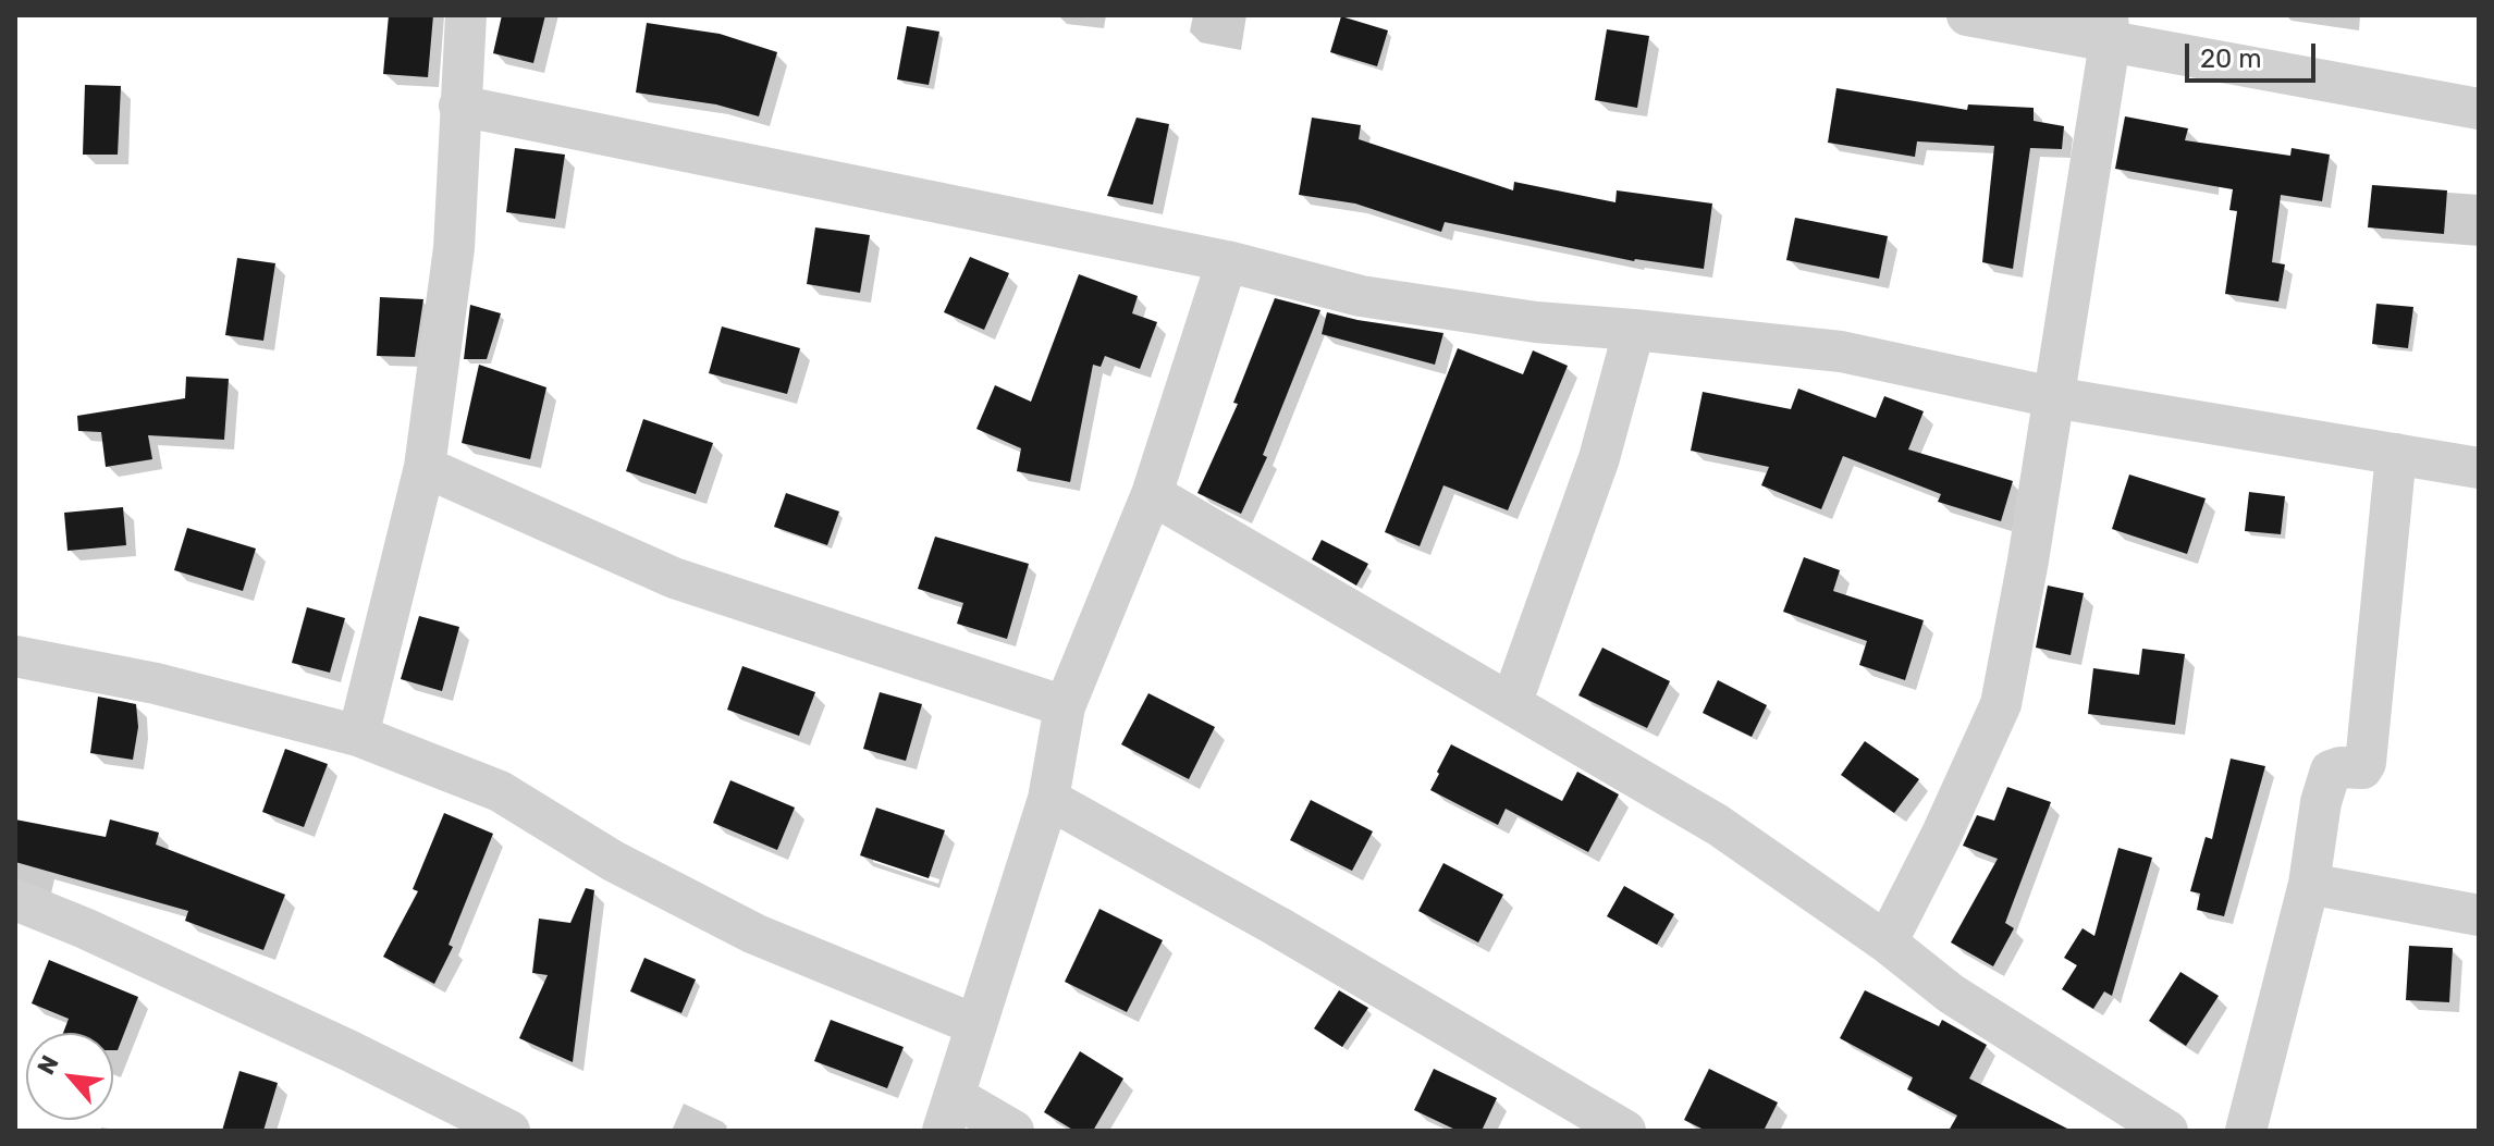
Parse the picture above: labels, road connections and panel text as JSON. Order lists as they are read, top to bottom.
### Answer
{
  "scale_bar": "20 m",
  "north": "top left"
}
